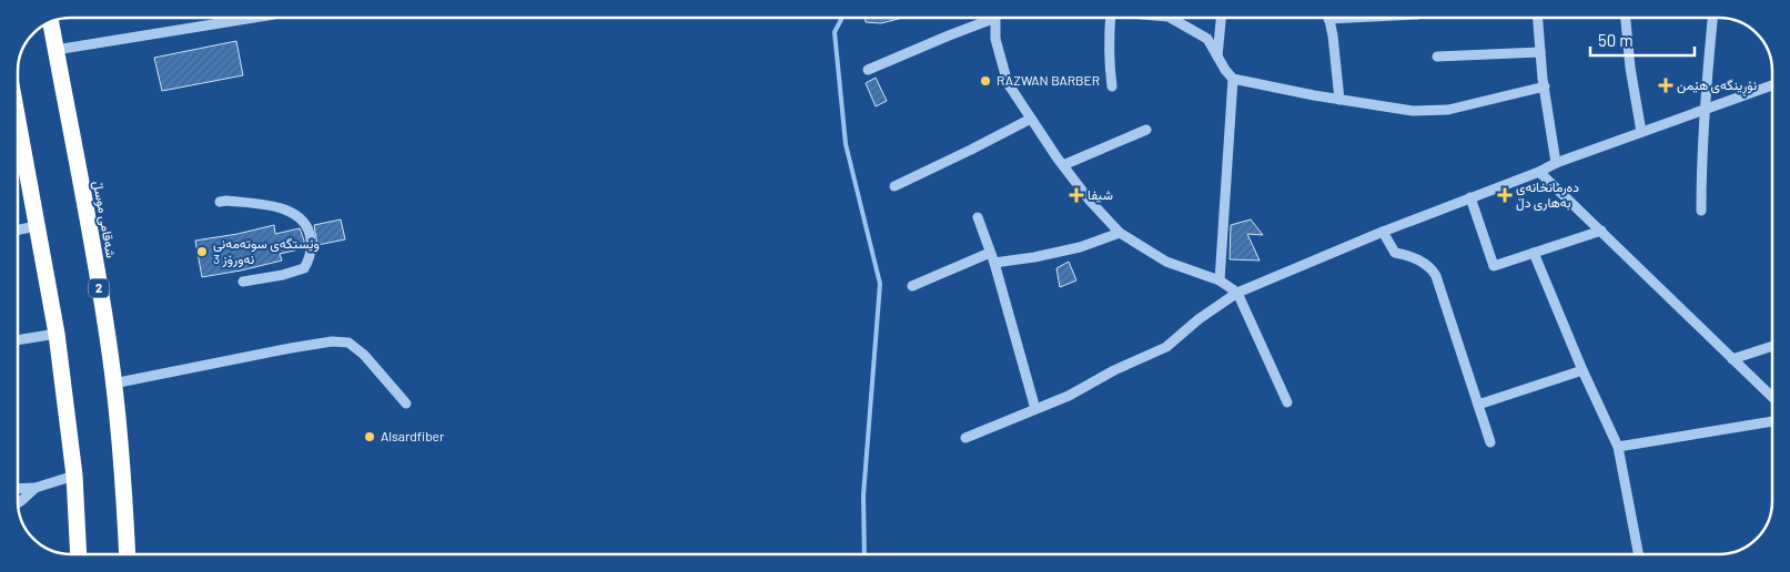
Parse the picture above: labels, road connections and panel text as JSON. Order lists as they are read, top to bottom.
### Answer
{
  "streets": {
    "highway": ["شەقامی موسڵ", "2"]
  },
  "places": {
    "other": ["RAZWAN BARBER", "وێستگەی سوتەمەنی نەورۆز 3", "Alsardfiber"],
    "health": ["نۆڕینگەی هێمن", "شیفا", "دەرمانخانەی بەهاری دڵ"]
  },
  "scale_bar": "50 m"
}
